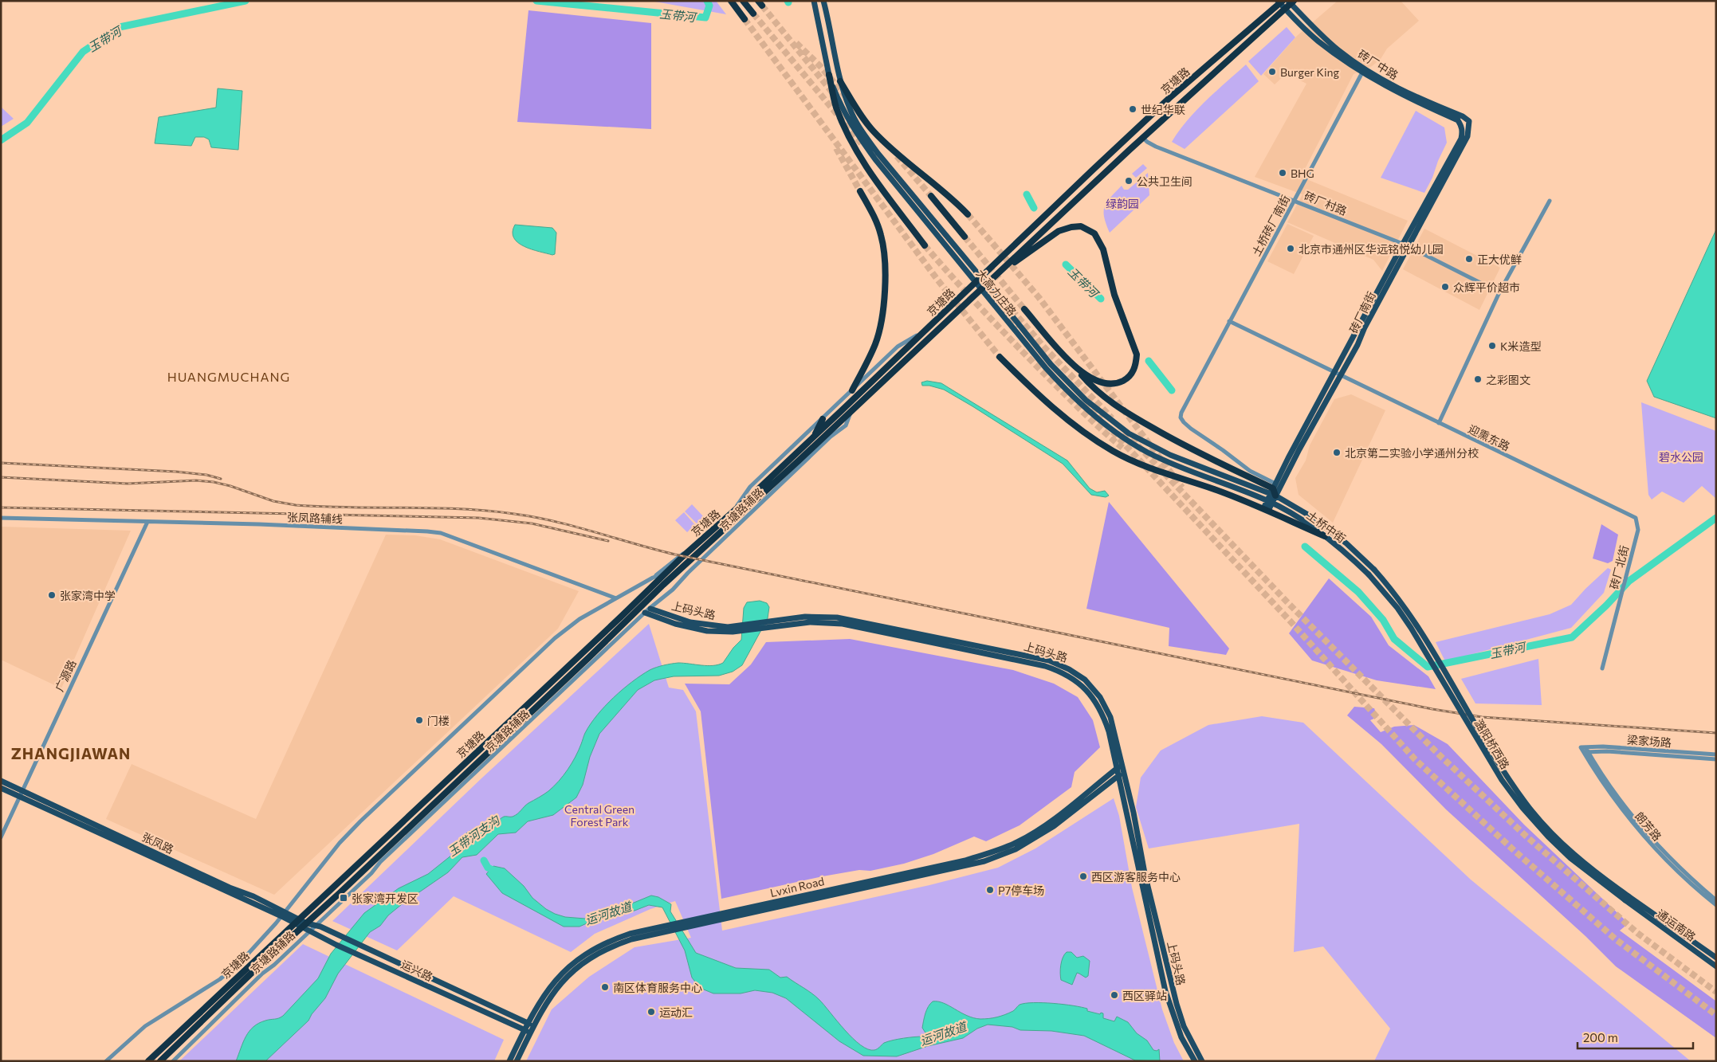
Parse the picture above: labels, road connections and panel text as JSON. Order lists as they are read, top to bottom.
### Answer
{
  "streets": {
    "highway": ["京塘路"],
    "main road": [
      "砖厂中路",
      "大高力庄路",
      "砖厂南街",
      "土桥中街",
      "上码头路",
      "潞阳桥西路",
      "张凤路",
      "Lvxin Road",
      "通运南路",
      "运兴路"
    ],
    "street": [
      "砖厂村路",
      "土桥砖厂南街",
      "迎熏东路",
      "京塘路辅路",
      "张凤路辅线",
      "砖厂北街",
      "广源路",
      "梁家场路",
      "朗芳路"
    ]
  },
  "crossings": [
    ["砖厂中路", "京塘路"],
    ["砖厂中路", "土桥砖厂南街"],
    ["砖厂中路", "砖厂南街"],
    ["京塘路", "砖厂村路"],
    ["京塘路", "大高力庄路"],
    ["京塘路", "京塘路辅路"],
    ["京塘路", "张凤路"],
    ["京塘路", "运兴路"],
    ["砖厂村路", "土桥砖厂南街"],
    ["砖厂村路", "砖厂南街"],
    ["土桥砖厂南街", "大高力庄路"],
    ["土桥砖厂南街", "砖厂南街"],
    ["土桥砖厂南街", "迎熏东路"],
    ["大高力庄路", "砖厂南街"],
    ["大高力庄路", "土桥中街"],
    ["大高力庄路", "潞阳桥西路"],
    ["砖厂南街", "迎熏东路"],
    ["砖厂南街", "土桥中街"],
    ["迎熏东路", "砖厂北街"],
    ["京塘路辅路", "张凤路辅线"],
    ["京塘路辅路", "上码头路"],
    ["京塘路辅路", "张凤路"],
    ["京塘路辅路", "运兴路"],
    ["张凤路辅线", "广源路"],
    ["土桥中街", "潞阳桥西路"],
    ["上码头路", "Lvxin Road"],
    ["广源路", "张凤路"],
    ["梁家场路", "朗芳路"],
    ["潞阳桥西路", "通运南路"],
    ["张凤路", "运兴路"],
    ["Lvxin Road", "运兴路"]
  ],
  "districts": ["HUANGMUCHANG", "ZHANGJIAWAN"],
  "water": ["玉带河", "玉带河支沟", "运河故道"],
  "parks": ["绿韵园", "碧水公园", "Central Green Forest Park"],
  "places": {
    "other": [
      "Burger King",
      "世纪华联",
      "BHG",
      "公共卫生间",
      "北京市通州区华远铭悦幼儿园",
      "正大优鲜",
      "众辉平价超市",
      "K米造型",
      "之彩图文",
      "北京第二实验小学通州分校",
      "张家湾中学",
      "门楼",
      "西区游客服务中心",
      "P7停车场",
      "南区体育服务中心",
      "西区驿站",
      "运动汇"
    ],
    "transit": ["张家湾开发区"]
  },
  "scale_bar": "200 m"
}
